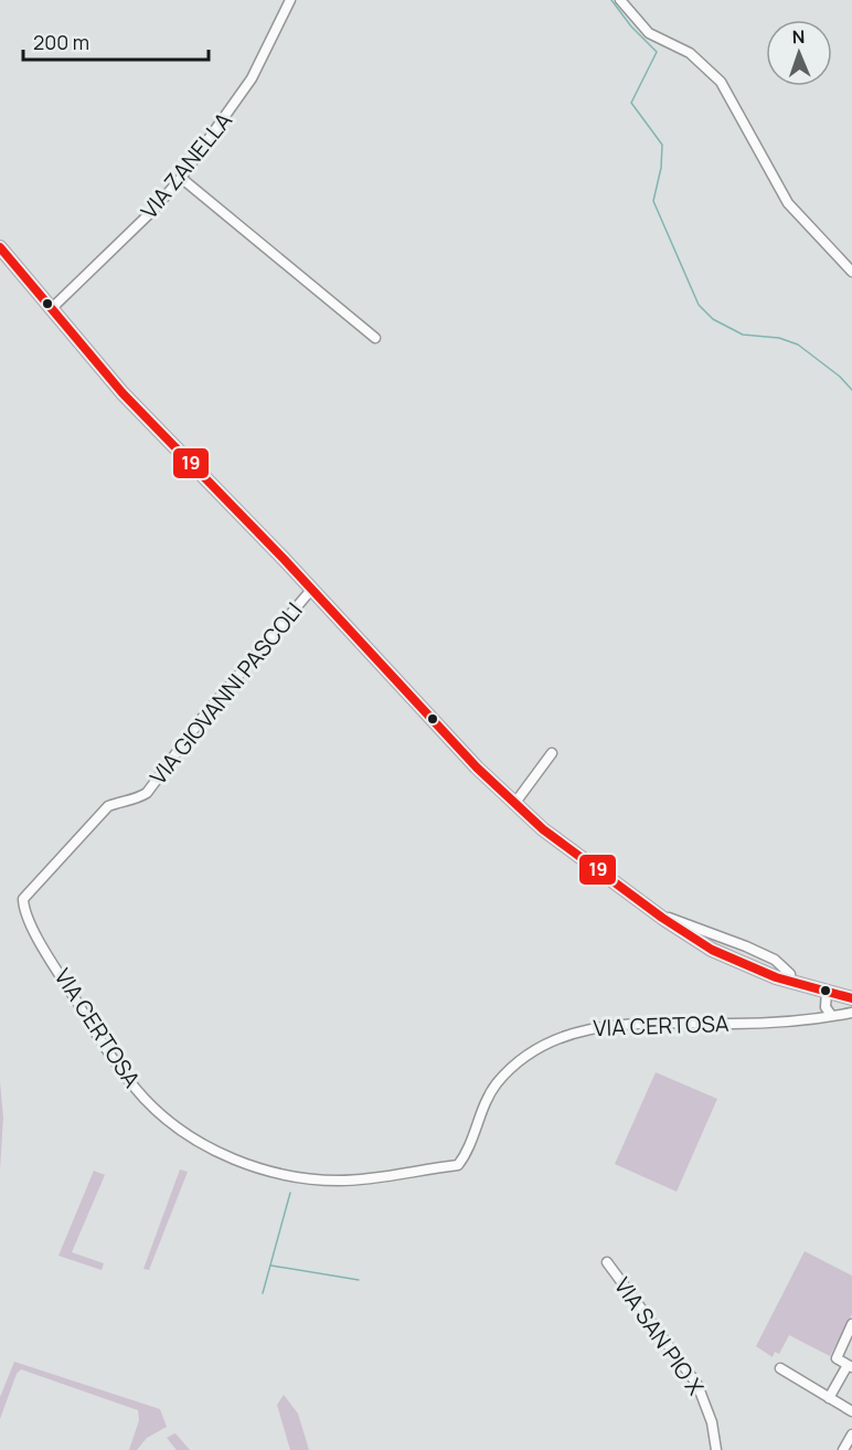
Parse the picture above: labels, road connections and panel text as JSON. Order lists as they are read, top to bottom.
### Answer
{
  "streets": {
    "street": [
      "VIA ZANELLA",
      "VIA GIOVANNI PASCOLI",
      "VIA CERTOSA",
      "VIA SAN PIO X"
    ]
  },
  "crossings": [
    ["VIA GIOVANNI PASCOLI", "VIA CERTOSA"]
  ],
  "lines": ["transit line 19"],
  "scale_bar": "200 m",
  "north": "top"
}
